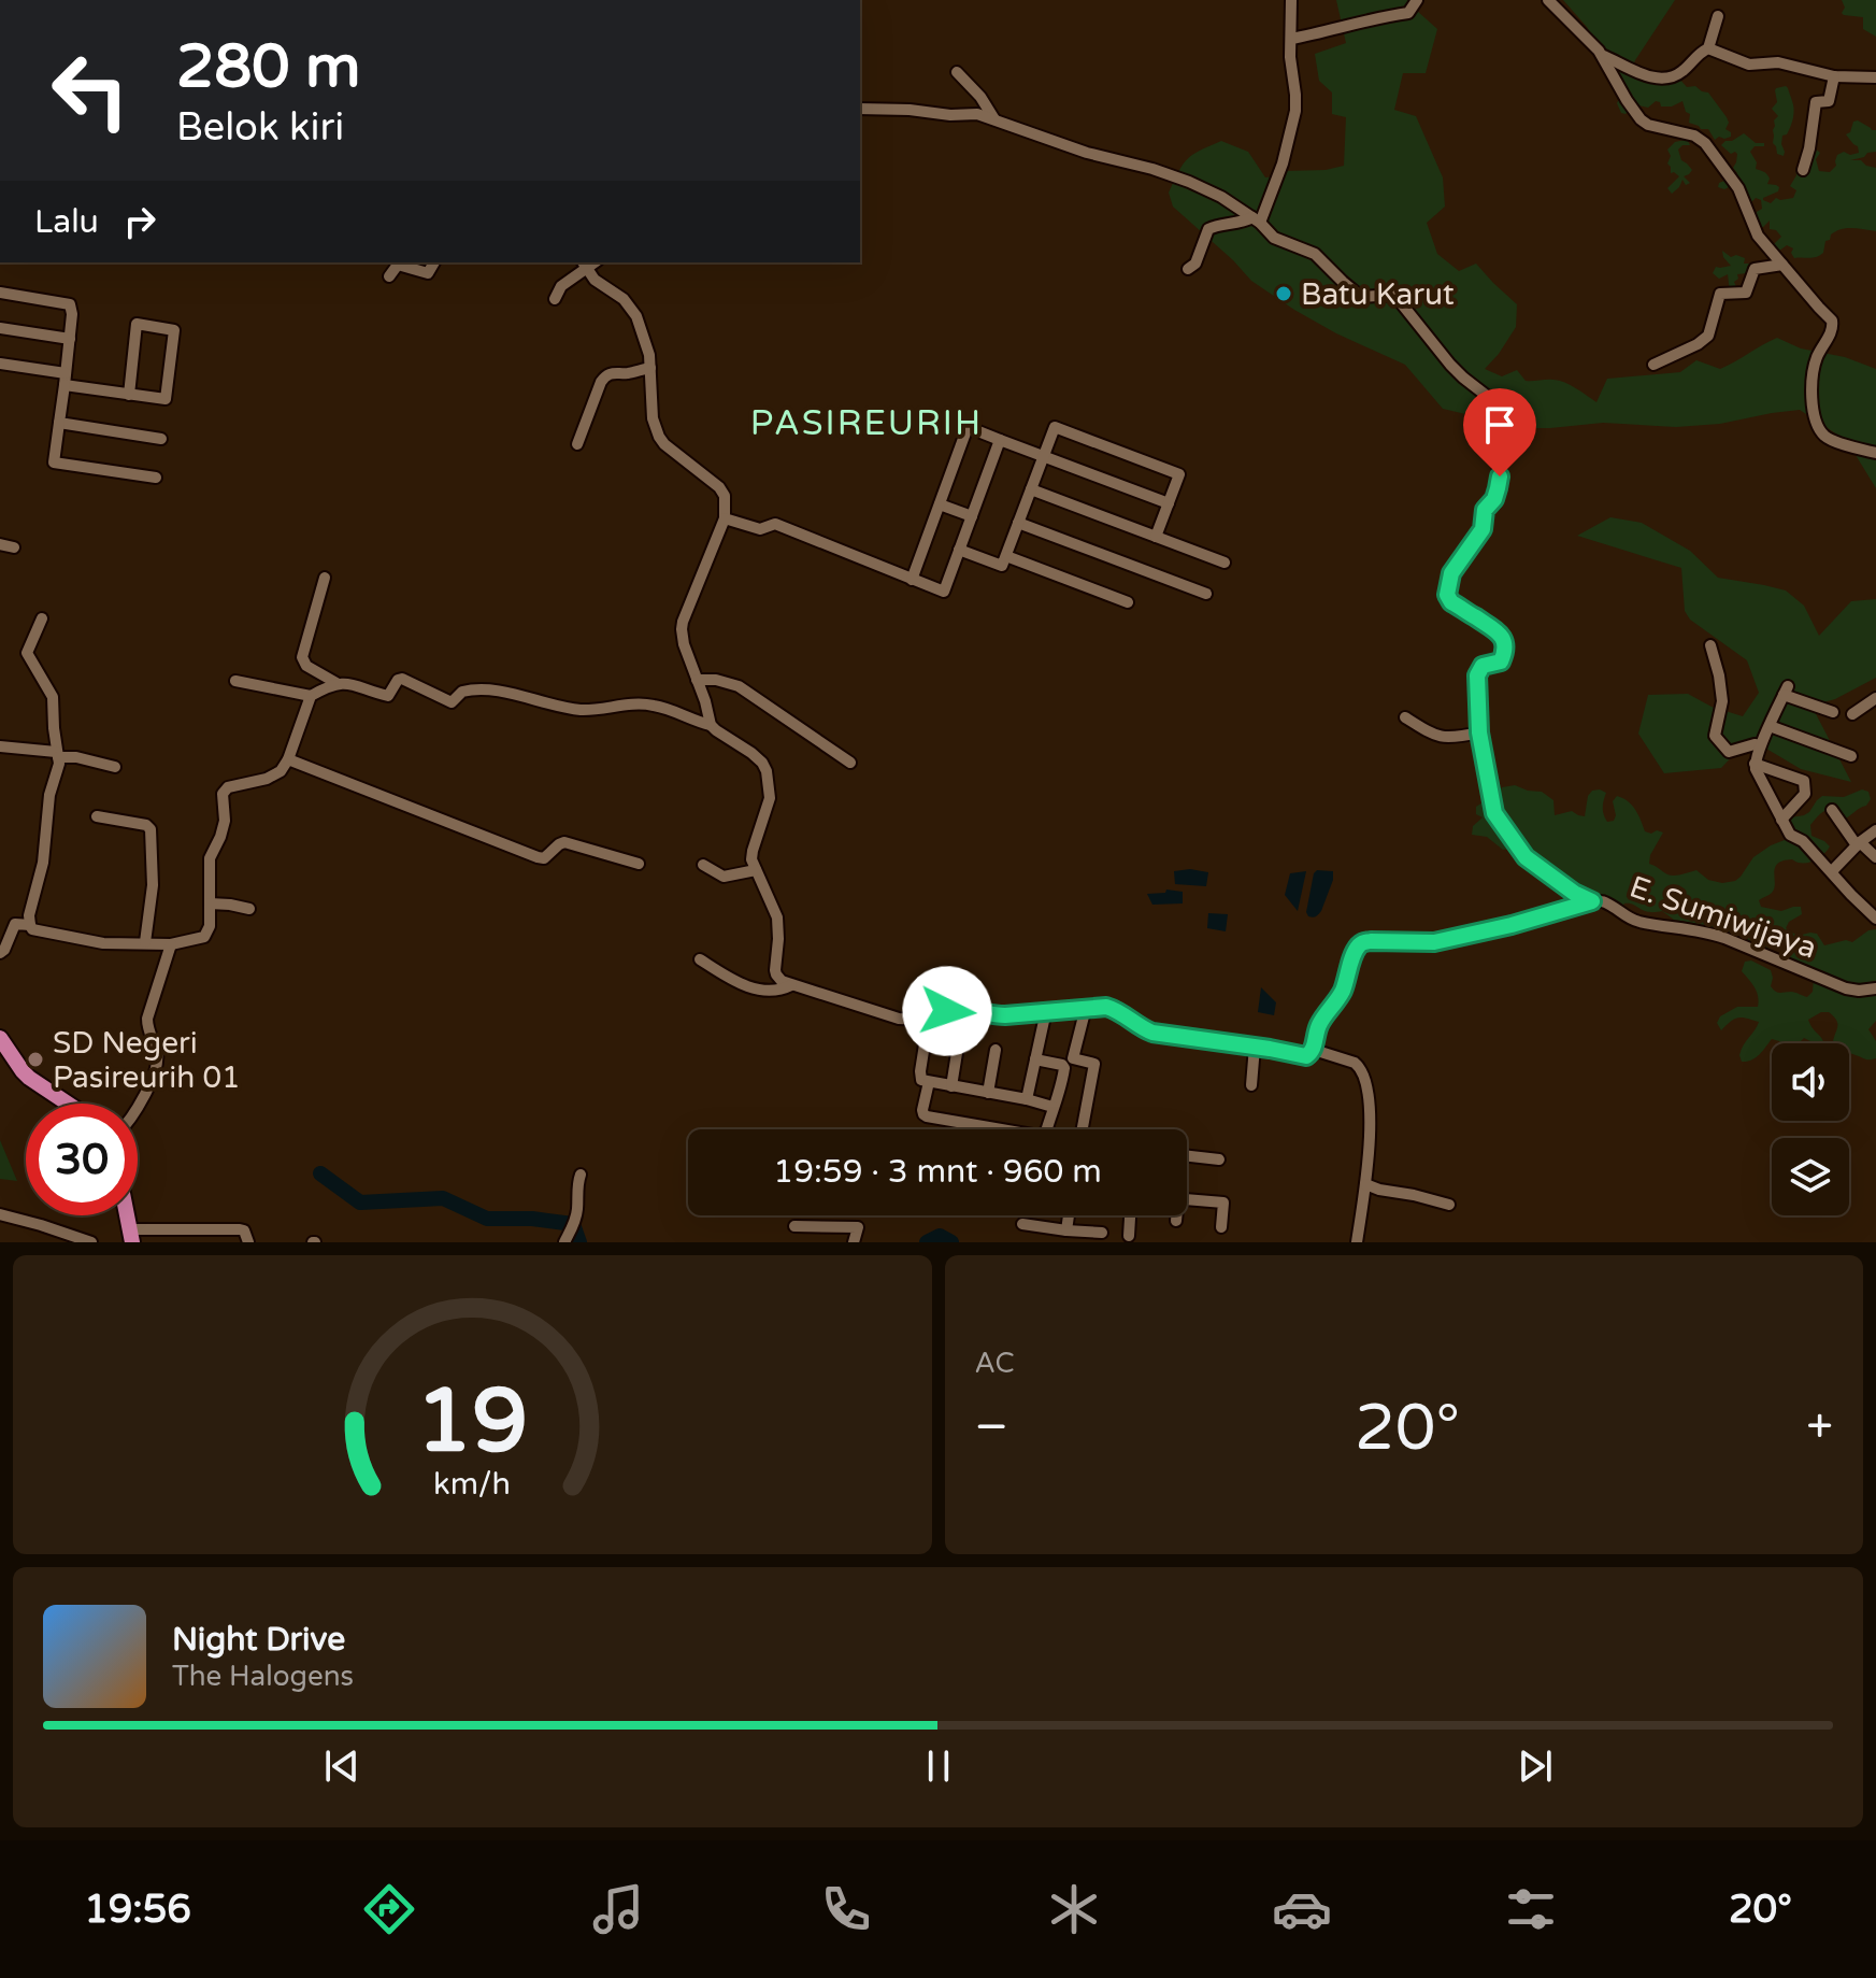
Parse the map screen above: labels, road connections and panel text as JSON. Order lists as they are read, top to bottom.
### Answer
{
  "streets": {
    "street": ["E. Sumiwijaya"]
  },
  "districts": ["PASIREURIH"],
  "places": ["Batu Karut", "SD Negeri Pasireurih 01"],
  "page": {
    "turn": ["280 m", "Belok kiri"],
    "then": "Lalu",
    "limit": "30",
    "trip": "19:59 · 3 mnt · 960 m",
    "tile": "AC",
    "heat": ["−", "20°", "+"],
    "song": ["Night Drive", "The Halogens"],
    "tabs": ["19:56", "20°"],
    "gauge": ["19", "km/h"]
  }
}
